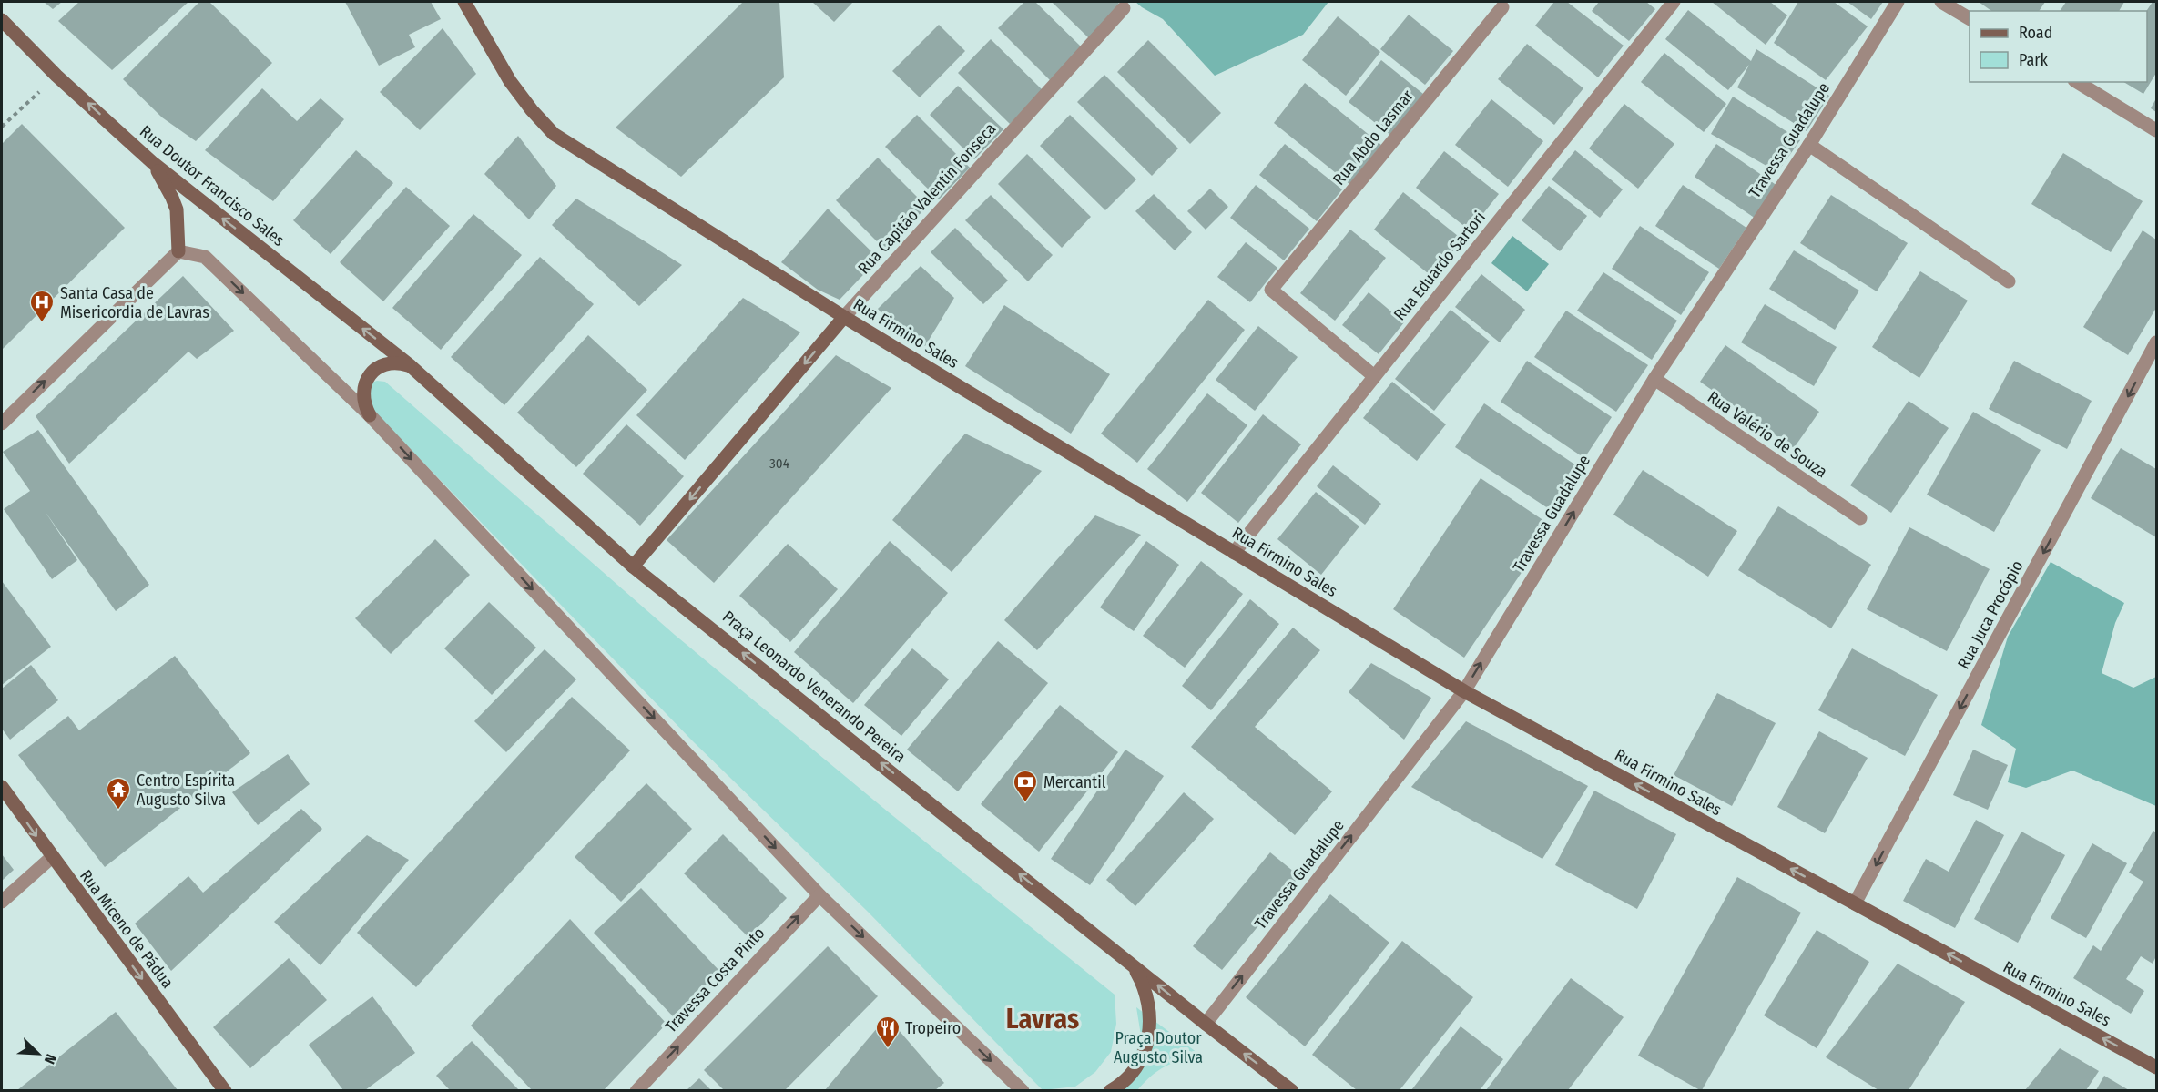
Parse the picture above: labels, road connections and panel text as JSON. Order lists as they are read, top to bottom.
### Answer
{
  "streets": {
    "main road": [
      "Rua Doutor Francisco Sales",
      "Rua Capitão Valentin Fonseca",
      "Rua Firmino Sales",
      "Praça Leonardo Venerando Pereira",
      "Rua Miceno de Pádua"
    ],
    "street": [
      "Rua Abdo Lasmar",
      "Travessa Guadalupe",
      "Rua Eduardo Sartori",
      "Rua Valério de Souza",
      "Rua Juca Procópio",
      "Travessa Costa Pinto"
    ]
  },
  "crossings": [
    ["Rua Abdo Lasmar", "Rua Eduardo Sartori"],
    ["Travessa Guadalupe", "Rua Firmino Sales"],
    ["Travessa Guadalupe", "Rua Valério de Souza"],
    ["Travessa Guadalupe", "Praça Leonardo Venerando Pereira"],
    ["Rua Doutor Francisco Sales", "Praça Leonardo Venerando Pereira"],
    ["Rua Capitão Valentin Fonseca", "Rua Firmino Sales"],
    ["Rua Capitão Valentin Fonseca", "Praça Leonardo Venerando Pereira"],
    ["Rua Eduardo Sartori", "Rua Firmino Sales"],
    ["Rua Firmino Sales", "Rua Juca Procópio"]
  ],
  "one_way": [
    "Travessa Guadalupe",
    "Rua Doutor Francisco Sales",
    "Rua Capitão Valentin Fonseca",
    "Rua Firmino Sales",
    "Rua Juca Procópio",
    "Praça Leonardo Venerando Pereira",
    "Rua Miceno de Pádua",
    "Travessa Costa Pinto"
  ],
  "districts": ["Lavras"],
  "parks": ["Praça Doutor Augusto Silva"],
  "places": {
    "hospital": ["Santa Casa de Misericordia de Lavras"],
    "bank": ["Mercantil"],
    "temple": ["Centro Espírita Augusto Silva"],
    "restaurant": ["Tropeiro"]
  },
  "house_numbers": ["304"],
  "legend": ["Road", "Park"],
  "north": "bottom right"
}
